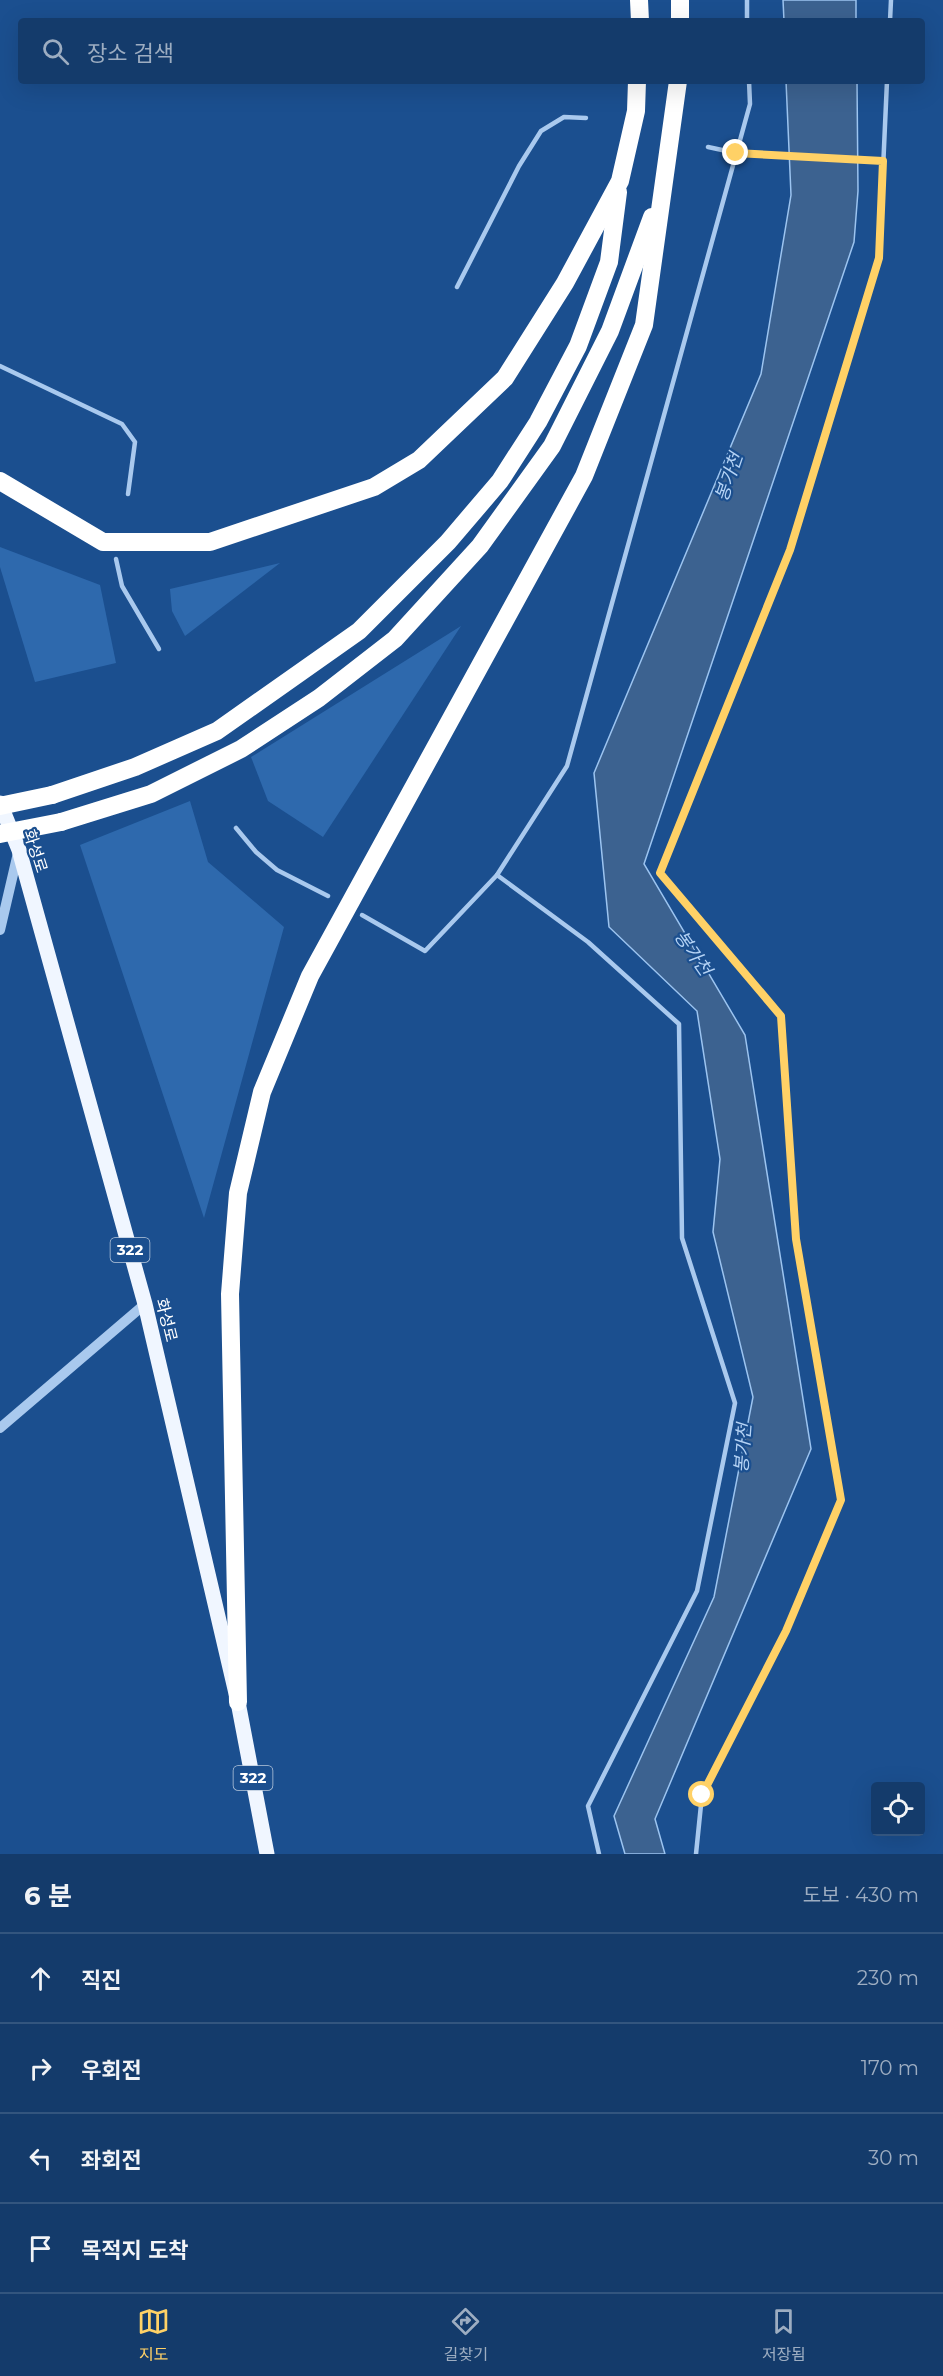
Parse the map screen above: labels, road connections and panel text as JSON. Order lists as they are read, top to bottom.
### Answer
{
  "streets": {
    "main road": ["화성로", "322"]
  },
  "water": ["봉가천"],
  "page": {
    "search": "장소 검색",
    "heading": ["6 분", "도보 · 430 m"],
    "list": [
      ["직진", "230 m"],
      ["우회전", "170 m"],
      ["좌회전", "30 m"],
      "목적지 도착"
    ],
    "nav": ["지도", "길찾기", "저장됨"]
  }
}
